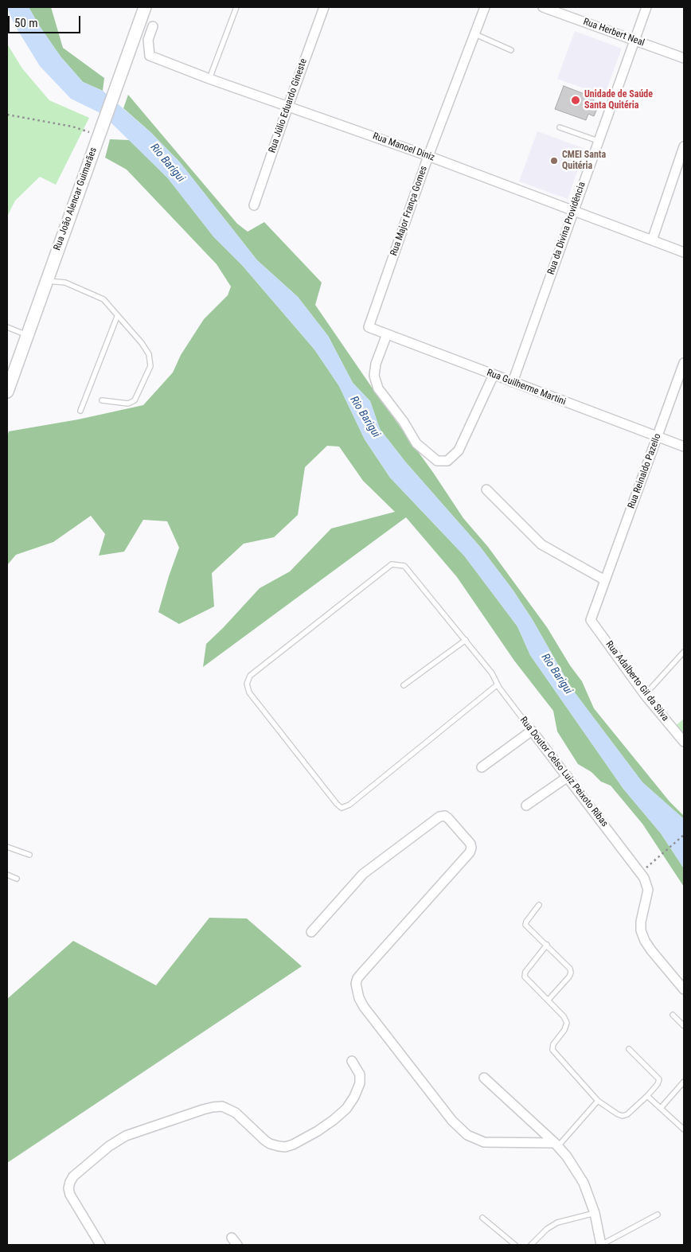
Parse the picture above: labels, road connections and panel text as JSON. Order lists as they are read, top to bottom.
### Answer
{
  "streets": {
    "main road": ["Rua João Alencar Guimarães"],
    "street": [
      "Rua Herbert Neal",
      "Rua Júlio Eduardo Gineste",
      "Rua Manoel Diniz",
      "Rua Major França Gomes",
      "Rua da Divina Providência",
      "Rua Guilherme Martini",
      "Rua Reinaldo Pazello",
      "Rua Adalberto Gil da Silva",
      "Rua Doutor Celso Luiz Peixoto Ribas"
    ]
  },
  "crossings": [
    ["Rua Herbert Neal", "Rua da Divina Providência"],
    ["Rua Júlio Eduardo Gineste", "Rua Manoel Diniz"],
    ["Rua Manoel Diniz", "Rua Major França Gomes"],
    ["Rua Manoel Diniz", "Rua da Divina Providência"],
    ["Rua Major França Gomes", "Rua Guilherme Martini"],
    ["Rua da Divina Providência", "Rua Guilherme Martini"],
    ["Rua Guilherme Martini", "Rua Reinaldo Pazello"],
    ["Rua Reinaldo Pazello", "Rua Adalberto Gil da Silva"]
  ],
  "water": ["Rio Barigui"],
  "places": ["Unidade de Saúde Santa Quitéria", "CMEI Santa Quitéria"],
  "scale_bar": "50 m"
}
